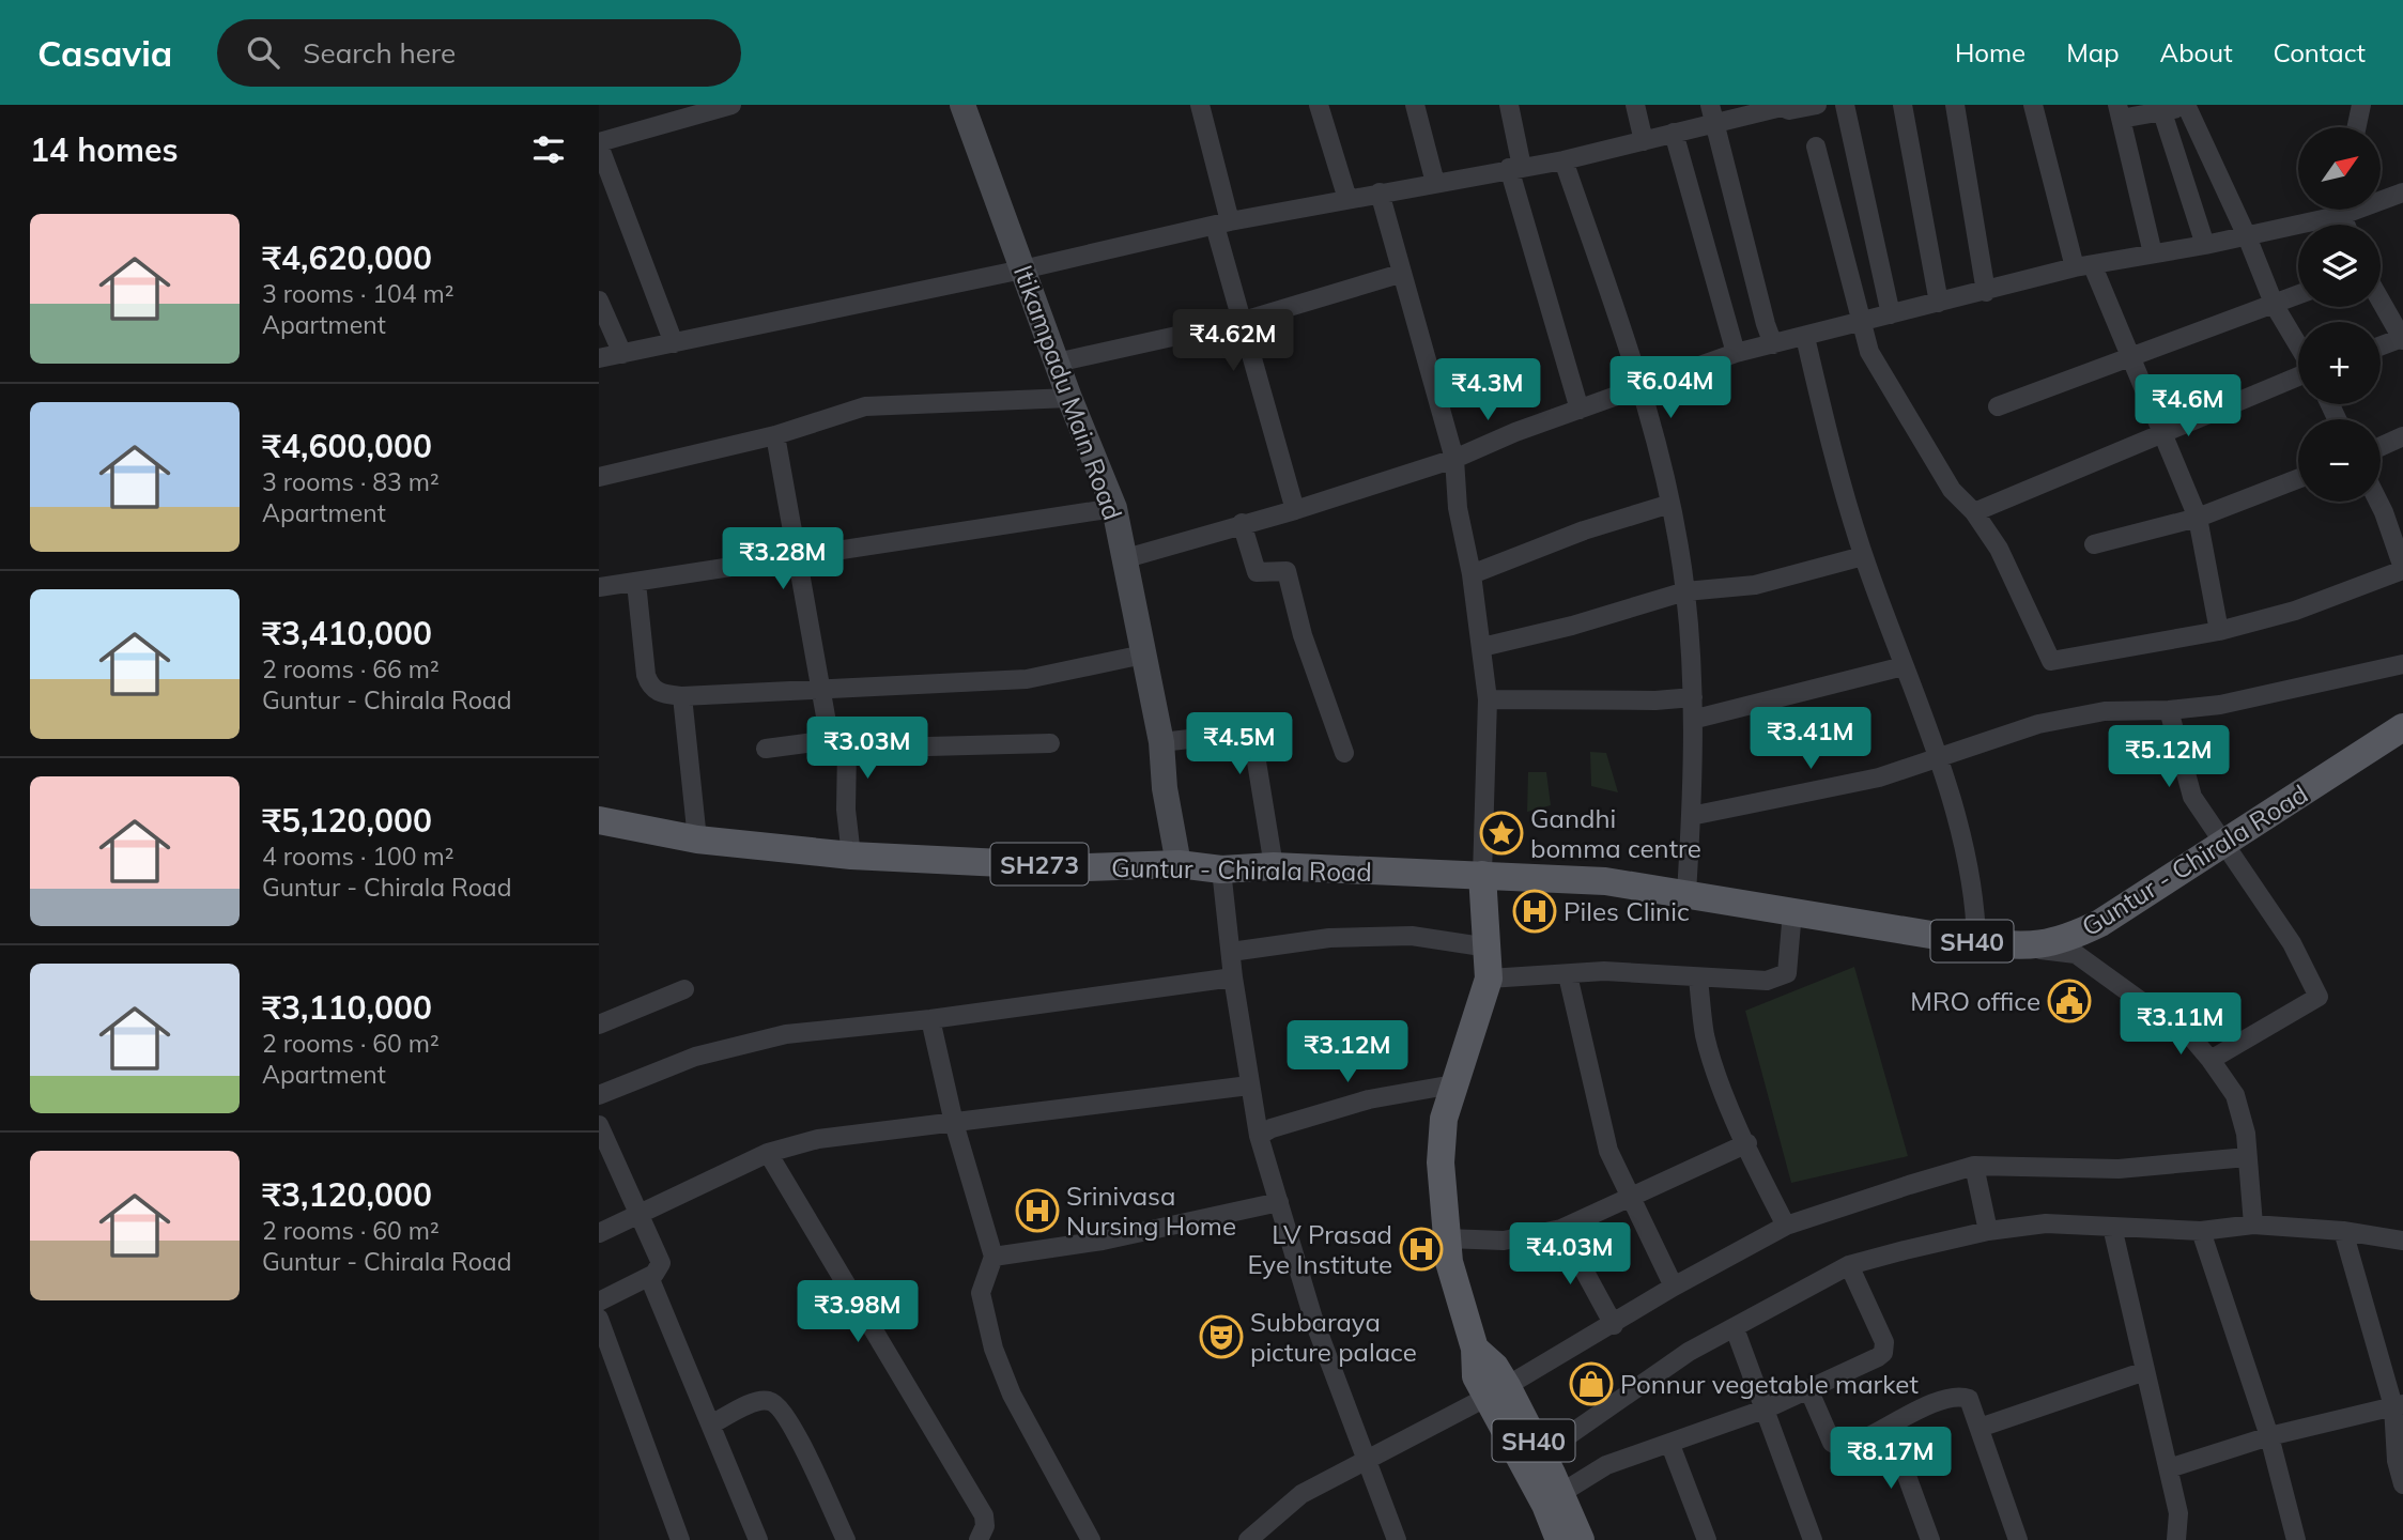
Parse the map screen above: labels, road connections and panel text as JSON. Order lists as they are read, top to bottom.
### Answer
{
  "streets": {
    "main road": ["Guntur - Chirala Road", "SH273", "SH40"],
    "street": ["Itikampadu Main Road"]
  },
  "crossings": [
    ["Itikampadu Main Road", "Guntur - Chirala Road"],
    ["Guntur - Chirala Road", "SH40"]
  ],
  "places": {
    "place": ["Gandhi bomma centre"],
    "hospital": ["Piles Clinic", "Srinivasa Nursing Home", "LV Prasad Eye Institute"],
    "public building": ["MRO office"],
    "theatre": ["Subbaraya picture palace"],
    "shop": ["Ponnur vegetable market"]
  },
  "north": "top right",
  "page": {
    "header": "Casavia",
    "search": "Search here",
    "nav": [
      "Home",
      "Map",
      "About",
      "Contact"
    ],
    "heading": "14 homes",
    "map_buttons": ["+", "−"],
    "list": [
      {
        "name": "₹4,620,000",
        "note": "3 rooms · 104 m² · Apartment"
      },
      {
        "name": "₹4,600,000",
        "note": "3 rooms · 83 m² · Apartment"
      },
      {
        "name": "₹3,410,000",
        "note": "2 rooms · 66 m² · Guntur - Chirala Road"
      },
      {
        "name": "₹5,120,000",
        "note": "4 rooms · 100 m² · Guntur - Chirala Road"
      },
      {
        "name": "₹3,110,000",
        "note": "2 rooms · 60 m² · Apartment"
      },
      {
        "name": "₹3,120,000",
        "note": "2 rooms · 60 m² · Guntur - Chirala Road"
      }
    ],
    "price": [
      "₹4.62M",
      "₹6.04M",
      "₹4.3M",
      "₹4.6M",
      "₹3.28M",
      "₹3.41M",
      "₹4.5M",
      "₹3.03M",
      "₹5.12M",
      "₹3.11M",
      "₹3.12M",
      "₹4.03M",
      "₹3.98M",
      "₹8.17M"
    ]
  }
}
